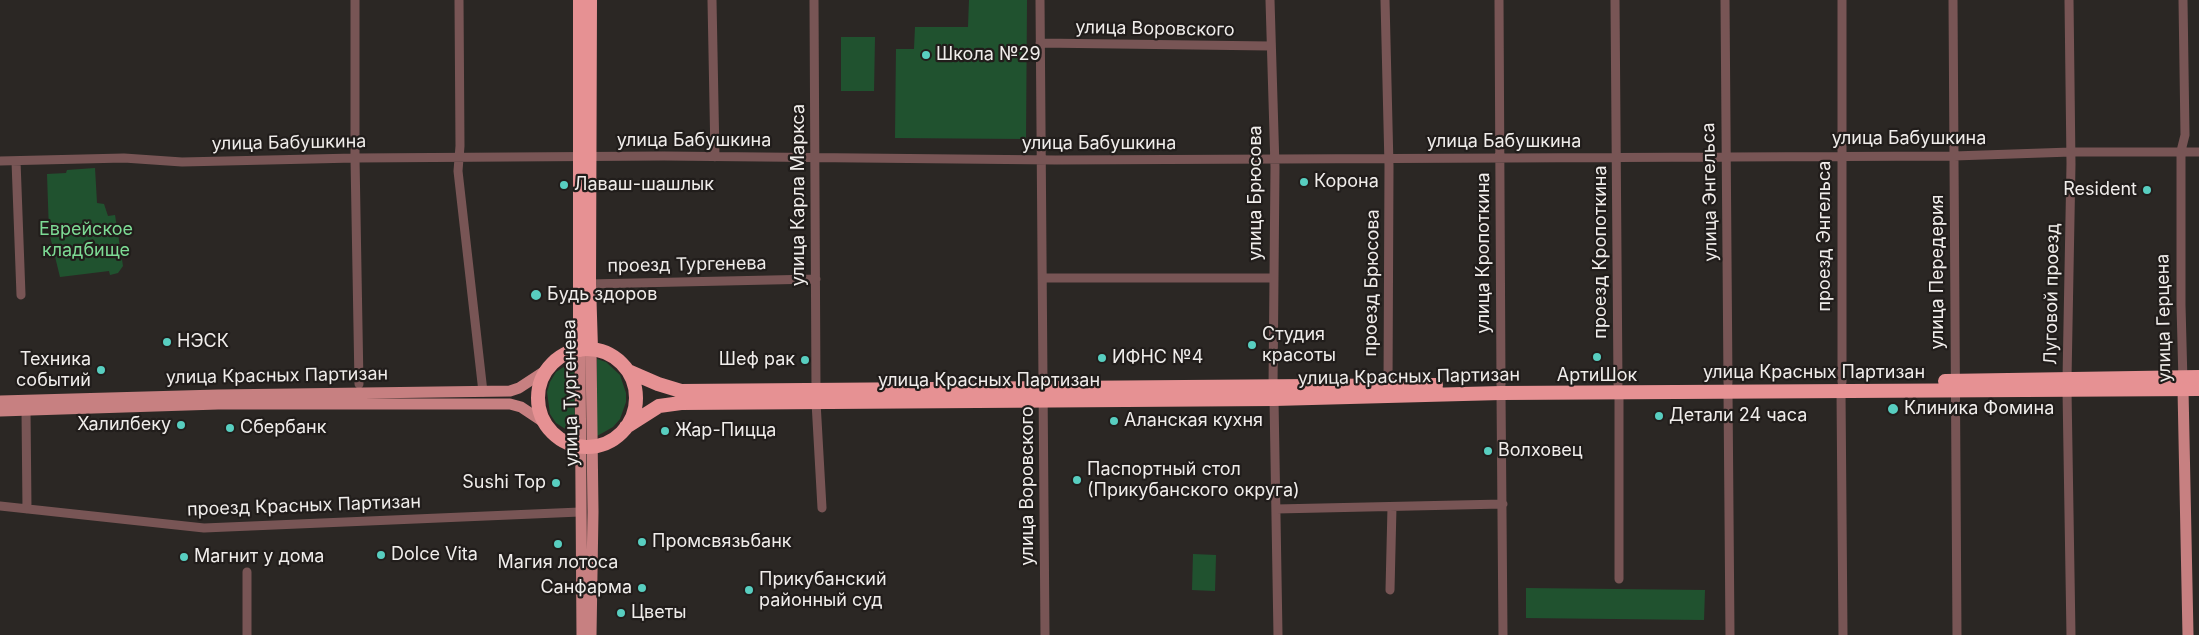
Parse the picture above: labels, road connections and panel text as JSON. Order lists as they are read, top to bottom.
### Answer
{
  "streets": {
    "highway": ["улица Красных Партизан", "улица Тургенева"],
    "main road": ["улица Герцена"],
    "street": [
      "улица Воровского",
      "улица Бабушкина",
      "улица Энгельса",
      "улица Брюсова",
      "улица Карла Маркса",
      "проезд Энгельса",
      "проезд Кропоткина",
      "улица Кропоткина",
      "проезд Тургенева",
      "улица Передерия",
      "проезд Брюсова",
      "Луговой проезд",
      "проезд Красных Партизан"
    ]
  },
  "crossings": [
    ["улица Воровского", "улица Бабушкина"],
    ["улица Воровского", "улица Брюсова"],
    ["улица Воровского", "улица Красных Партизан"],
    ["улица Бабушкина", "улица Энгельса"],
    ["улица Бабушкина", "улица Брюсова"],
    ["улица Бабушкина", "улица Карла Маркса"],
    ["улица Бабушкина", "проезд Энгельса"],
    ["улица Бабушкина", "проезд Кропоткина"],
    ["улица Бабушкина", "улица Кропоткина"],
    ["улица Бабушкина", "улица Передерия"],
    ["улица Бабушкина", "проезд Брюсова"],
    ["улица Бабушкина", "Луговой проезд"],
    ["улица Бабушкина", "улица Герцена"],
    ["улица Бабушкина", "улица Тургенева"],
    ["улица Энгельса", "улица Красных Партизан"],
    ["улица Брюсова", "улица Красных Партизан"],
    ["улица Карла Маркса", "проезд Тургенева"],
    ["улица Карла Маркса", "улица Красных Партизан"],
    ["проезд Энгельса", "улица Красных Партизан"],
    ["проезд Кропоткина", "улица Красных Партизан"],
    ["улица Кропоткина", "улица Красных Партизан"],
    ["проезд Тургенева", "улица Тургенева"],
    ["улица Передерия", "улица Красных Партизан"],
    ["проезд Брюсова", "улица Красных Партизан"],
    ["Луговой проезд", "улица Красных Партизан"],
    ["улица Герцена", "улица Красных Партизан"],
    ["улица Красных Партизан", "улица Тургенева"],
    ["улица Тургенева", "проезд Красных Партизан"]
  ],
  "parks": ["Еврейское кладбище"],
  "places": [
    "Школа №29",
    "Корона",
    "Лаваш-шашлык",
    "Resident",
    "Будь здоров",
    "НЭСК",
    "Студия красоты",
    "АртиШок",
    "ИФНС №4",
    "Шеф рак",
    "Техника событий",
    "Клиника Фомина",
    "Детали 24 часа",
    "Аланская кухня",
    "Халилбеку",
    "Сбербанк",
    "Жар-Пицца",
    "Волховец",
    "Паспортный стол (Прикубанского округа)",
    "Sushi Top",
    "Промсвязьбанк",
    "Магия лотоса",
    "Dolce Vita",
    "Магнит у дома",
    "Санфарма",
    "Прикубанский районный суд",
    "Цветы"
  ]
}
